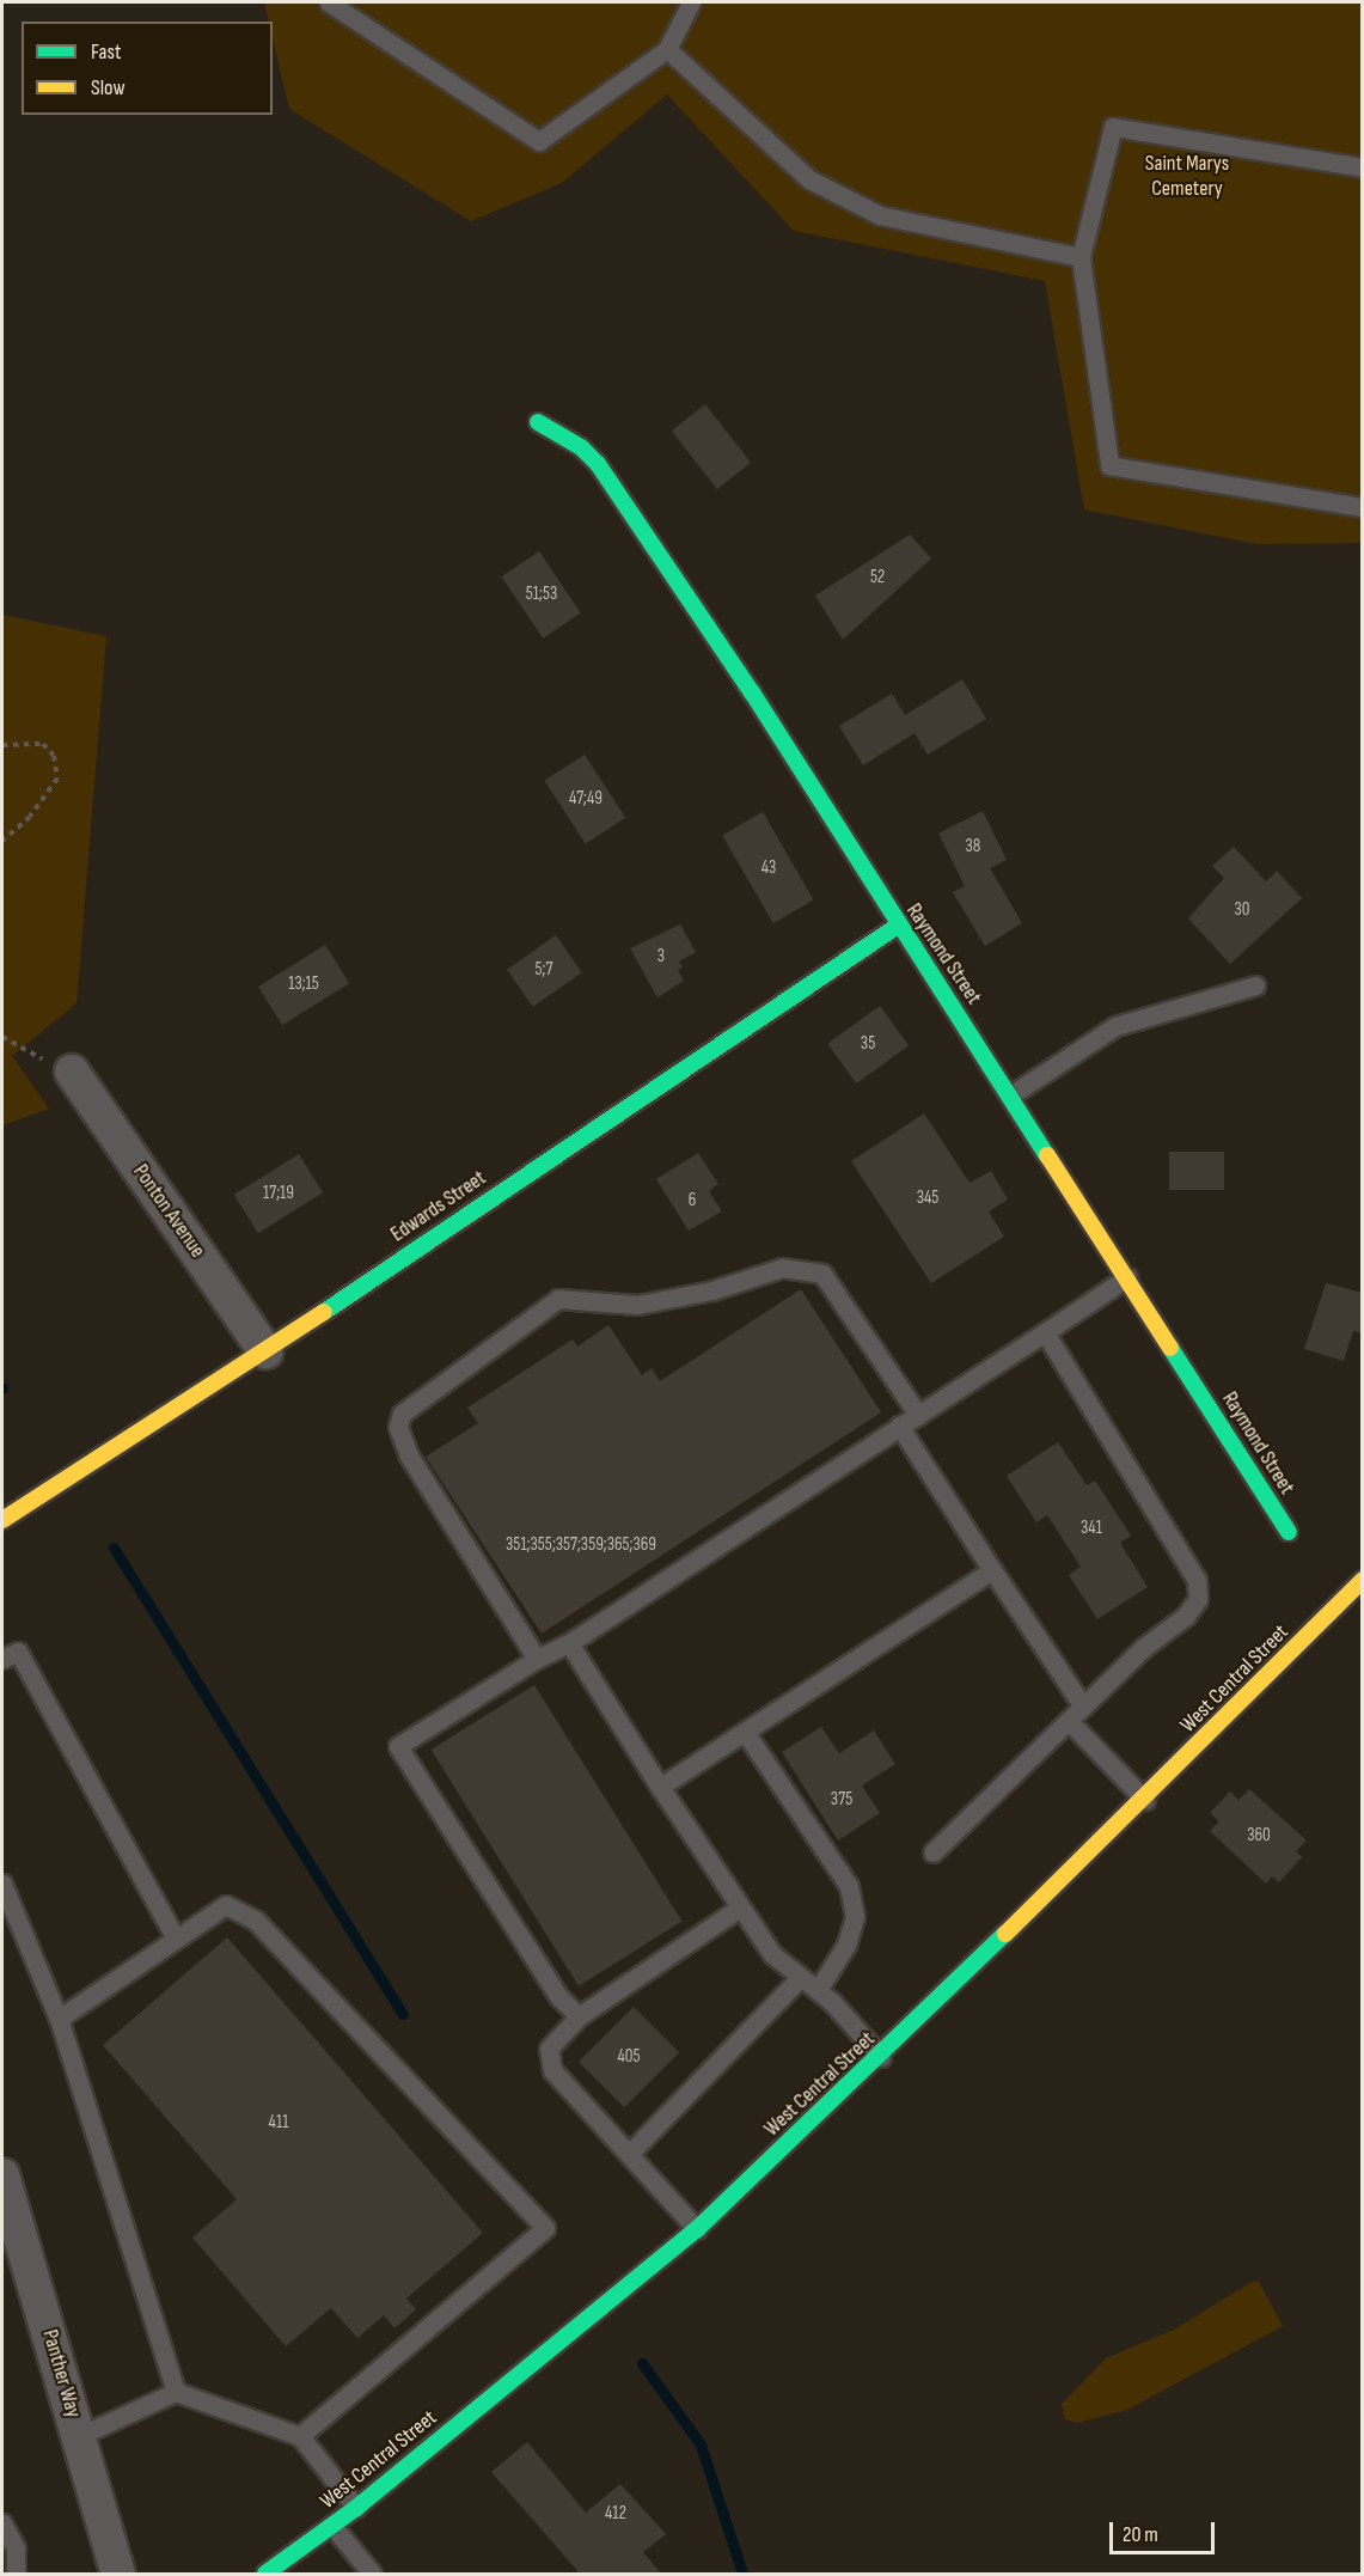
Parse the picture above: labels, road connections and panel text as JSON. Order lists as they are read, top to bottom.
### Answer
{
  "streets": {
    "street": [
      "Raymond Street",
      "Edwards Street",
      "Ponton Avenue",
      "West Central Street",
      "Panther Way"
    ]
  },
  "crossings": [
    ["Raymond Street", "Edwards Street"],
    ["Edwards Street", "Ponton Avenue"]
  ],
  "parks": ["Saint Marys Cemetery"],
  "house_numbers": [
    "52",
    "51;53",
    "47;49",
    "38",
    "43",
    "30",
    "3",
    "5;7",
    "13;15",
    "35",
    "17;19",
    "345",
    "6",
    "341",
    "351;355;357;359;365;369",
    "375",
    "360",
    "405",
    "411",
    "412"
  ],
  "legend": ["Fast", "Slow"],
  "scale_bar": "20 m"
}
